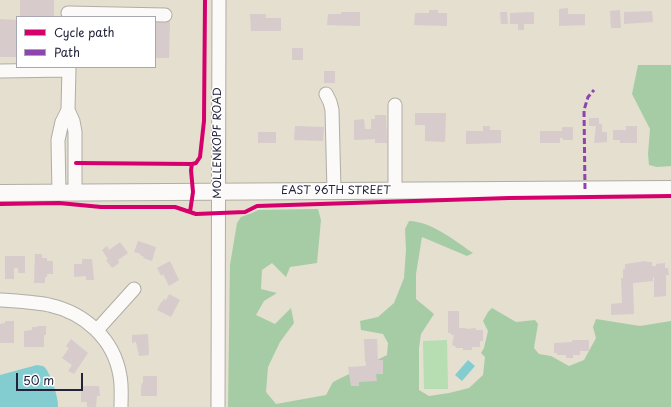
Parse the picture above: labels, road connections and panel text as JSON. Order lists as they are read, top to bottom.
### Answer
{
  "streets": {
    "main road": ["EAST 96TH STREET"],
    "street": ["MOLLENKOPF ROAD"]
  },
  "crossings": [
    ["MOLLENKOPF ROAD", "EAST 96TH STREET"]
  ],
  "legend": ["Cycle path", "Path"],
  "scale_bar": "50 m"
}
